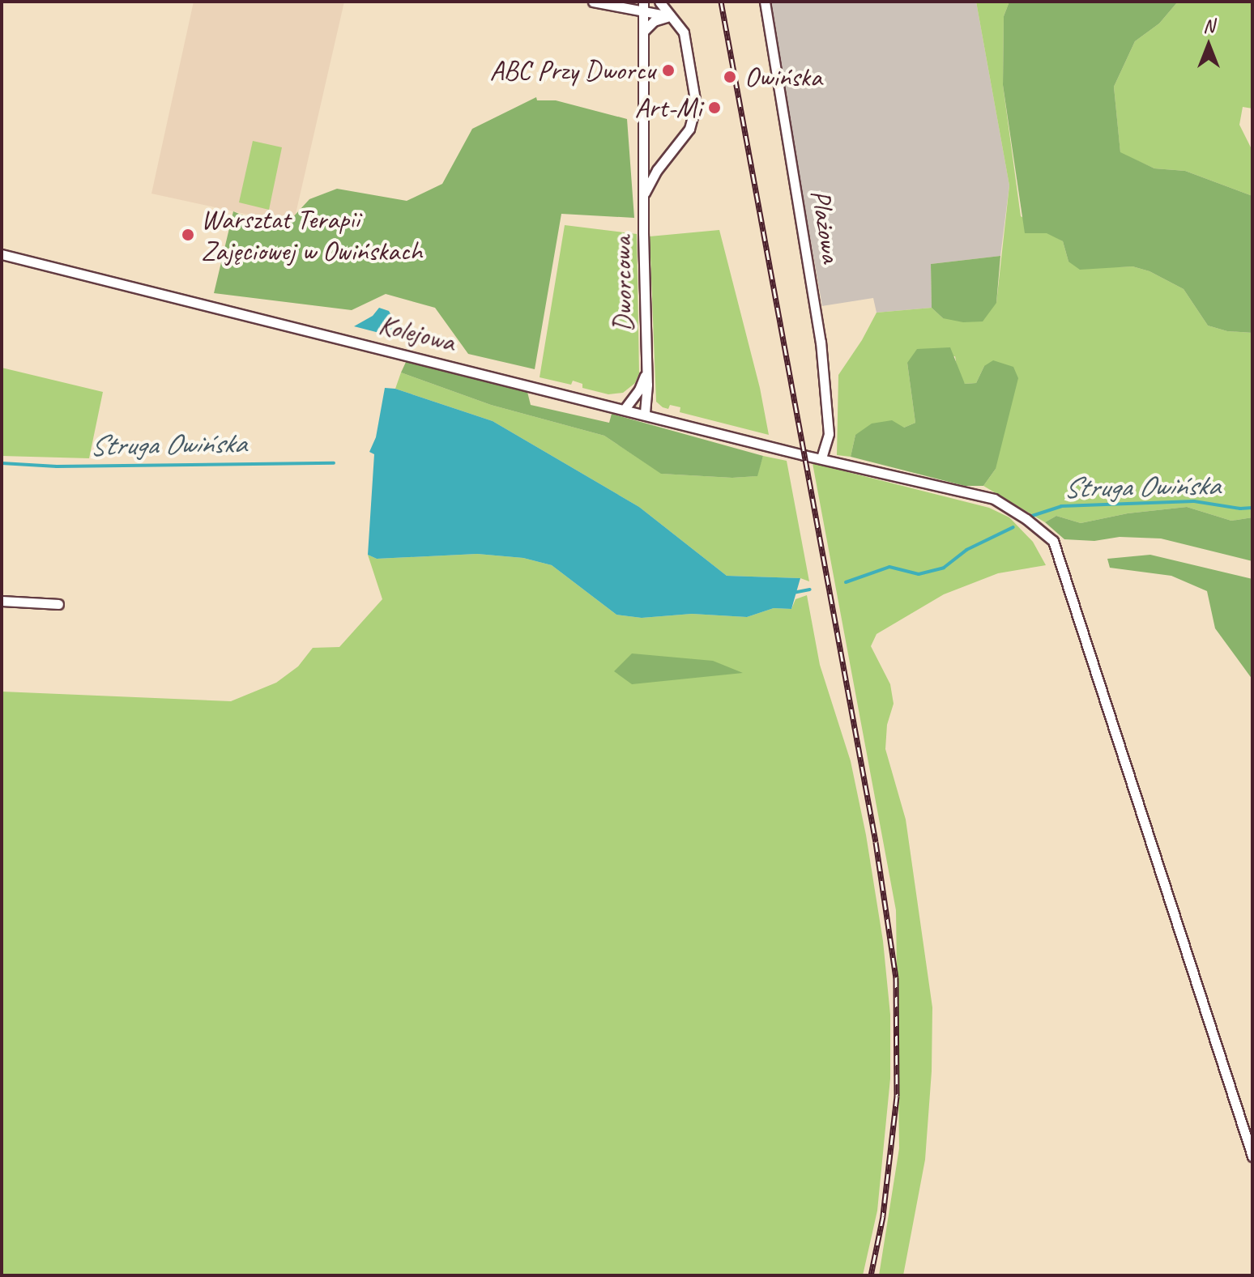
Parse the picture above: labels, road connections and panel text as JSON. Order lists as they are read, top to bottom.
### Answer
{
  "streets": {
    "street": ["Plażowa", "Dworcowa", "Kolejowa"]
  },
  "crossings": [
    ["Plażowa", "Kolejowa"],
    ["Dworcowa", "Kolejowa"]
  ],
  "water": ["Struga Owińska"],
  "places": [
    "ABC Przy Dworcu",
    "Owińska",
    "Art-Mi",
    "Warsztat Terapii Zajęciowej w Owińskach"
  ],
  "north": "top"
}
